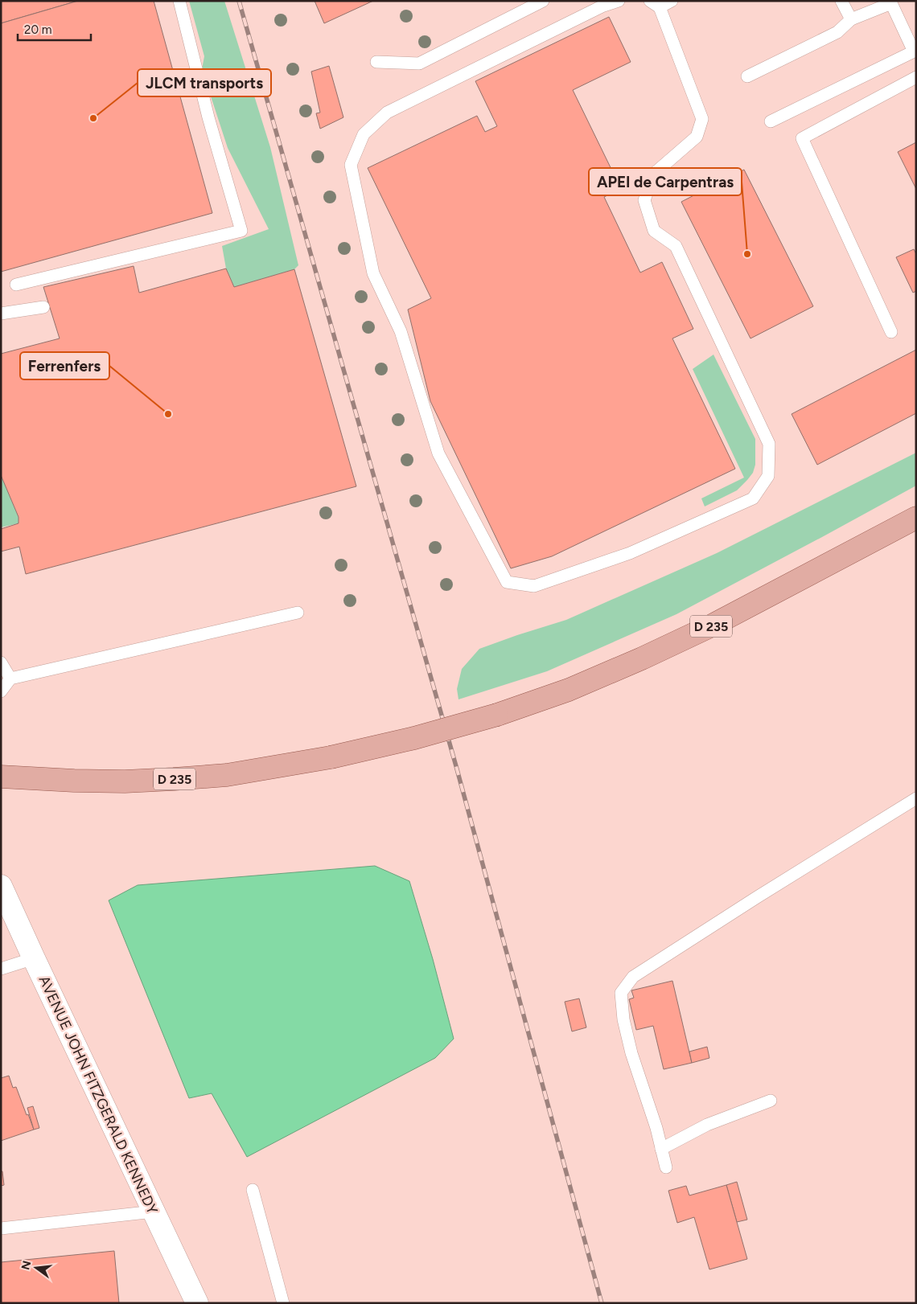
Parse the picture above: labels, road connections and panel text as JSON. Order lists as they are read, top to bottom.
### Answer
{
  "streets": {
    "main road": ["D 235"],
    "street": ["AVENUE JOHN FITZGERALD KENNEDY"]
  },
  "places": ["JLCM transports", "APEI de Carpentras", "Ferrenfers"],
  "scale_bar": "20 m",
  "north": "left"
}
